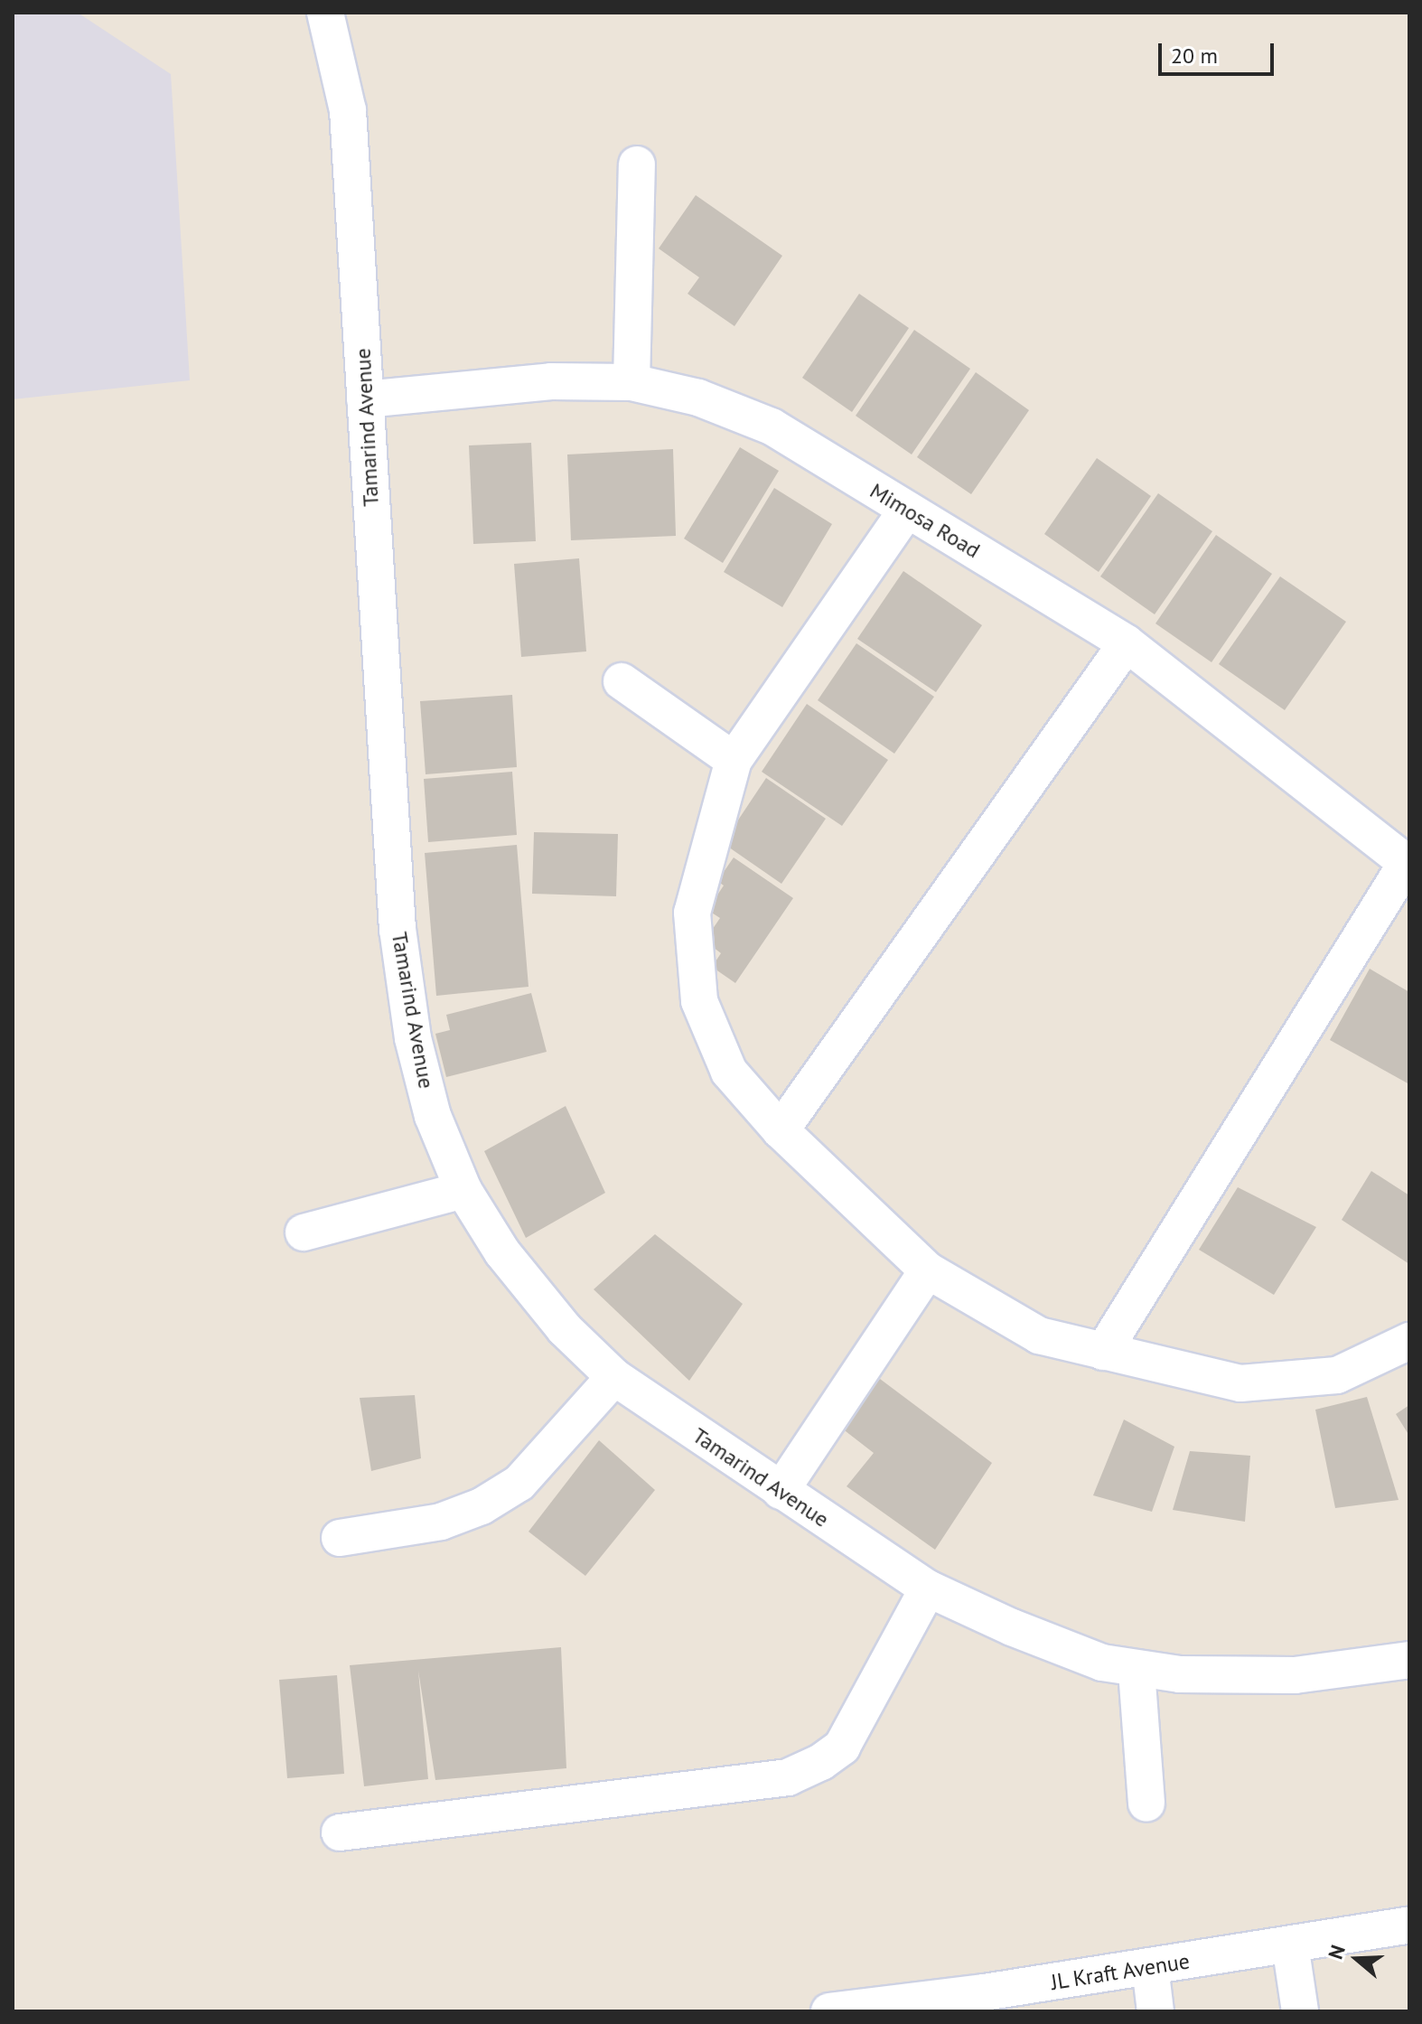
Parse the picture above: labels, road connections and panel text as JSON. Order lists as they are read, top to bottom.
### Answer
{
  "streets": {
    "street": ["Tamarind Avenue", "Mimosa Road", "JL Kraft Avenue"]
  },
  "crossings": [
    ["Tamarind Avenue", "Mimosa Road"]
  ],
  "scale_bar": "20 m",
  "north": "left"
}
